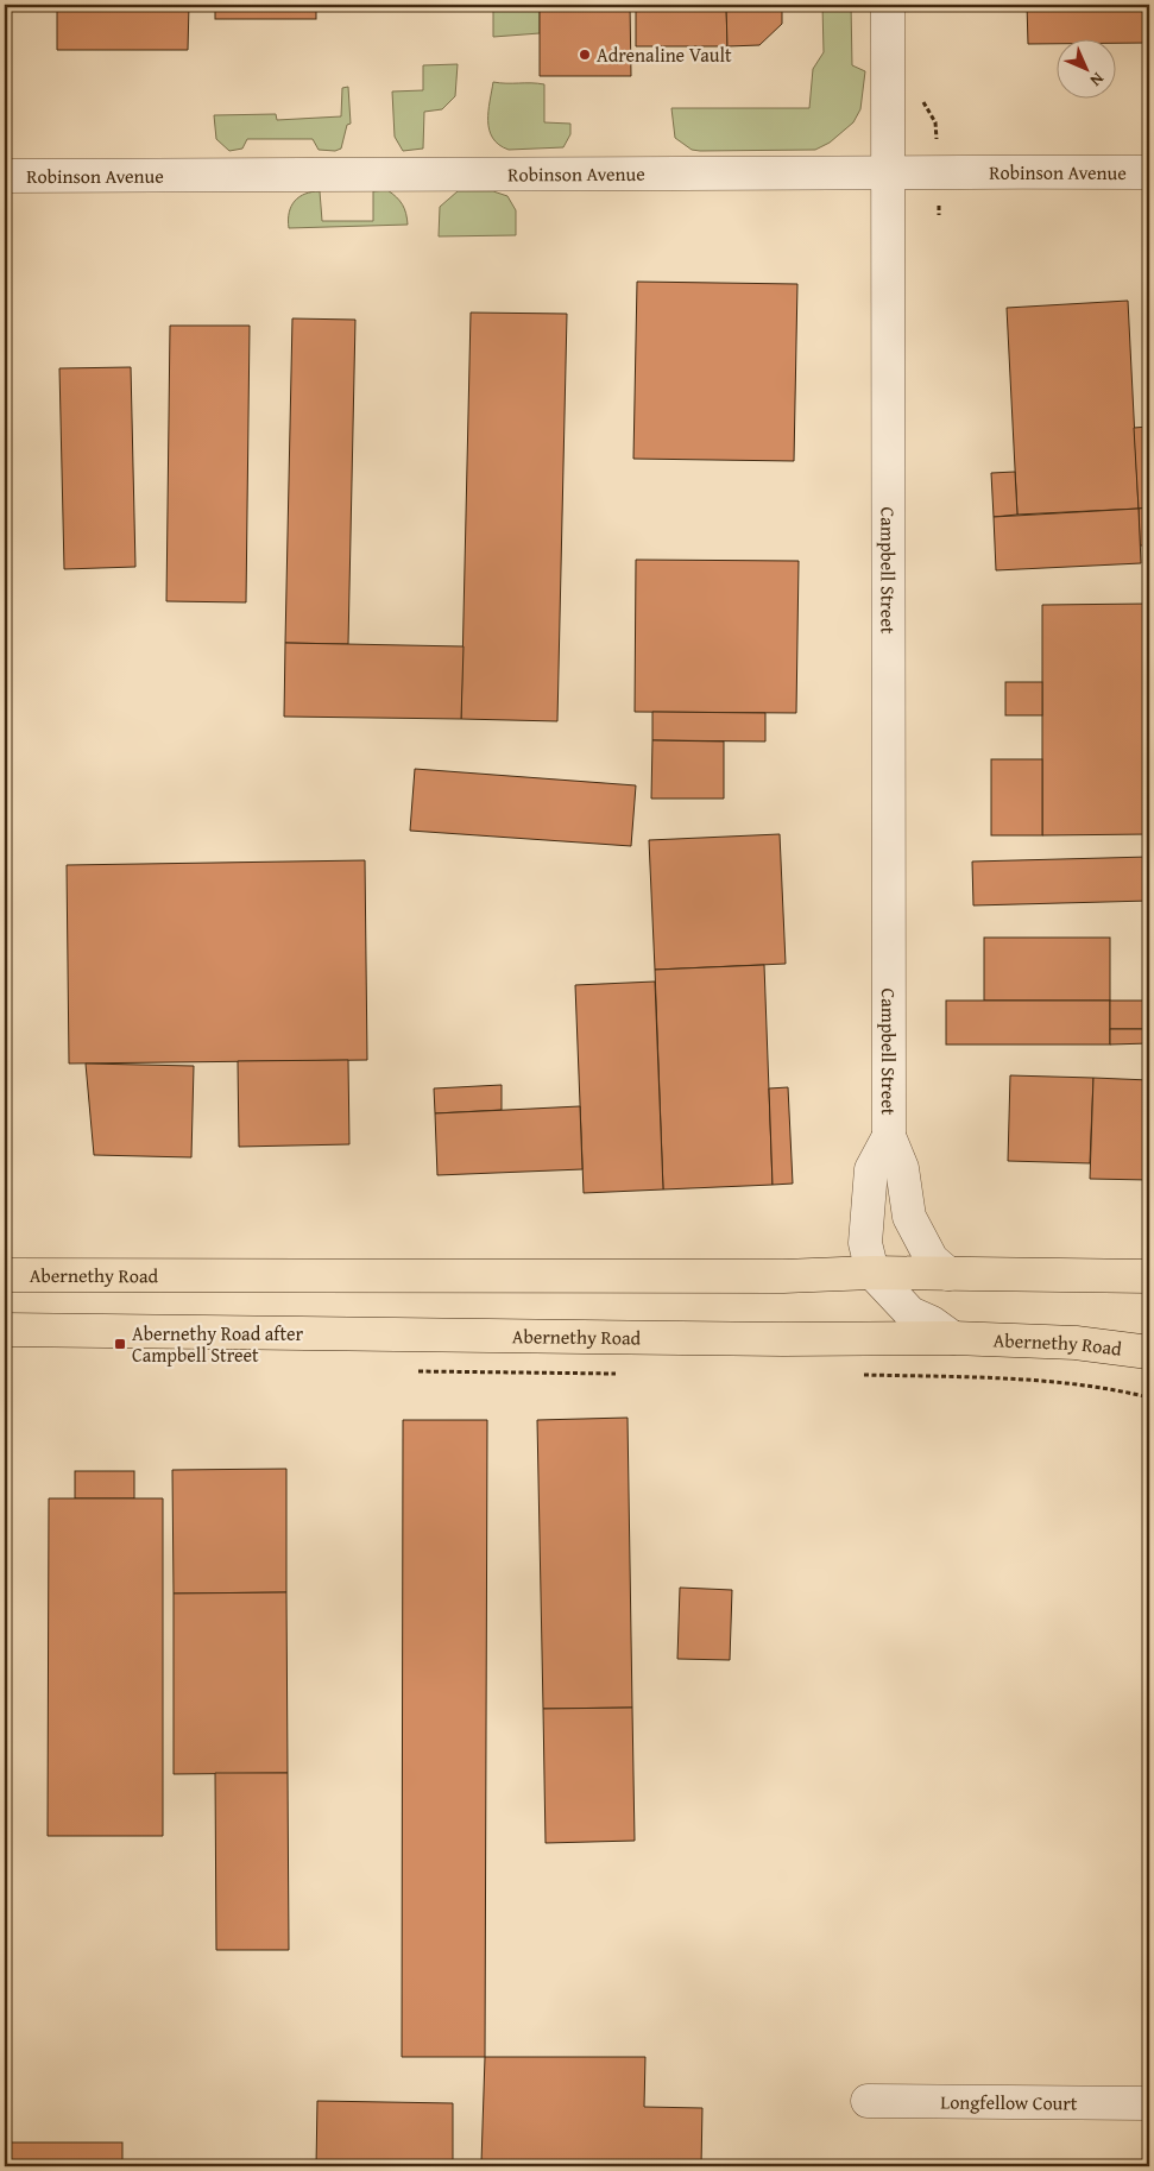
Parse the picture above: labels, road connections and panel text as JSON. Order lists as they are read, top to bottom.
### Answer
{
  "streets": {
    "main road": ["Abernethy Road"],
    "street": ["Robinson Avenue", "Campbell Street", "Longfellow Court"]
  },
  "crossings": [
    ["Robinson Avenue", "Campbell Street"],
    ["Campbell Street", "Abernethy Road"]
  ],
  "places": {
    "other": ["Adrenaline Vault"],
    "transit": ["Abernethy Road after Campbell Street"]
  },
  "north": "bottom right"
}
